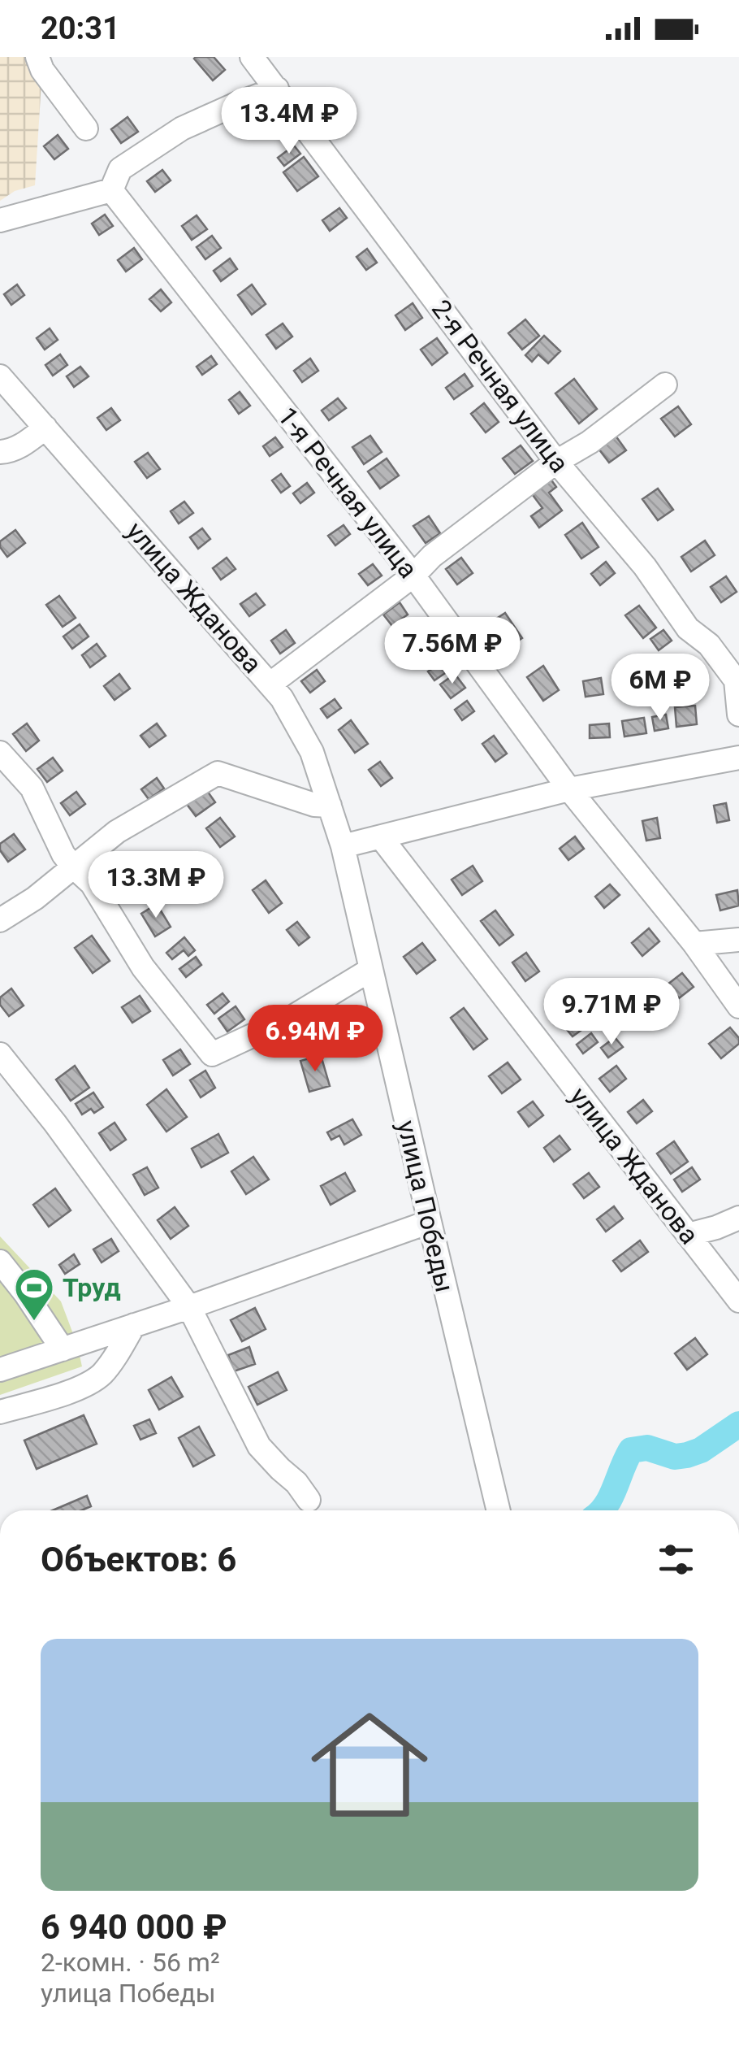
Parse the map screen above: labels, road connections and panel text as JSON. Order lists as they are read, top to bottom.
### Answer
{
  "streets": {
    "street": [
      "2-я Речная улица",
      "1-я Речная улица",
      "улица Жданова",
      "улица Победы"
    ]
  },
  "crossings": [
    ["улица Жданова", "улица Победы"]
  ],
  "places": {
    "sports": ["Труд"]
  },
  "page": {
    "status": "20:31",
    "price": [
      "13.4M ₽",
      "7.56M ₽",
      "6M ₽",
      "13.3M ₽",
      "9.71M ₽",
      "6.94M ₽"
    ],
    "heading": "Объектов: 6",
    "list": [
      {
        "name": "6 940 000 ₽",
        "note": "2-комн. · 56 m² · улица Победы"
      }
    ]
  }
}
